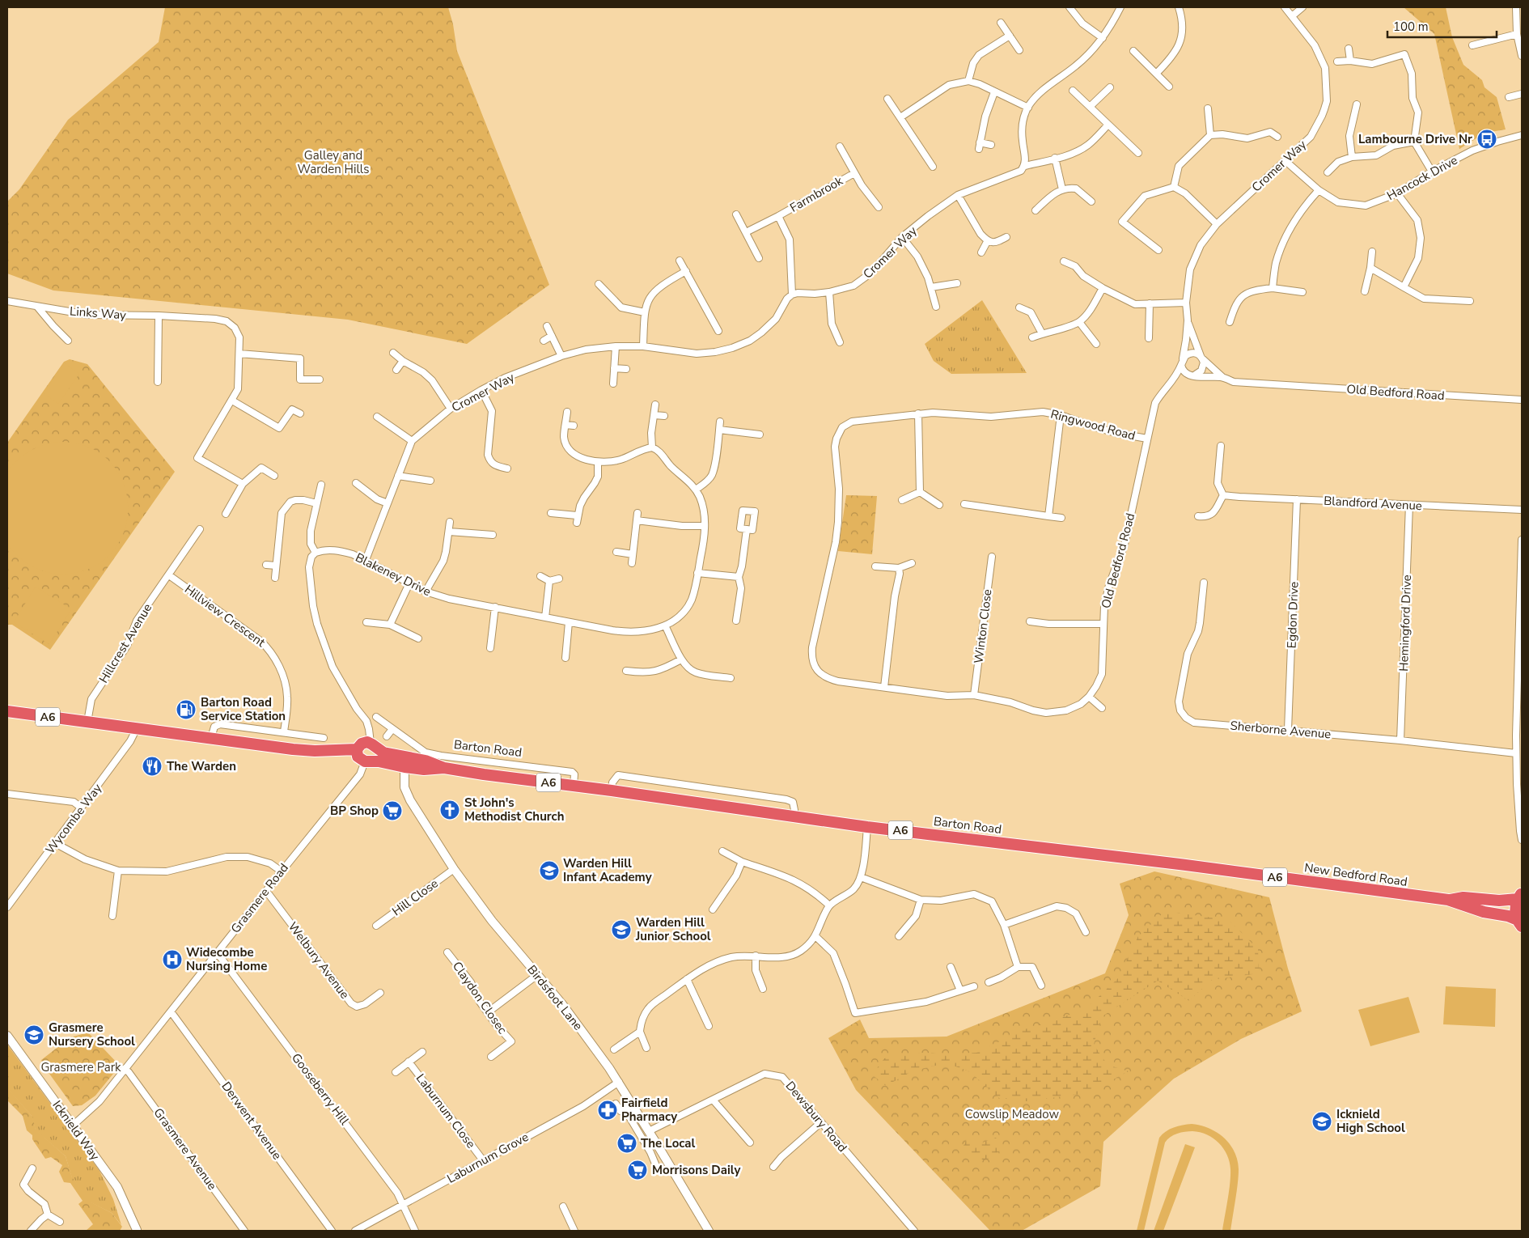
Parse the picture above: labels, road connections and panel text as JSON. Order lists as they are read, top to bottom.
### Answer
{
  "streets": {
    "highway": ["A6", "Barton Road", "New Bedford Road"],
    "street": [
      "Cromer Way",
      "Hancock Drive",
      "Farmbrook",
      "Links Way",
      "Old Bedford Road",
      "Ringwood Road",
      "Blandford Avenue",
      "Blakeney Drive",
      "Egdon Drive",
      "Hillview Crescent",
      "Hemingford Drive",
      "Winton Close",
      "Hillcrest Avenue",
      "Sherborne Avenue",
      "Wycombe Way",
      "Hill Close",
      "Grasmere Road",
      "Welbury Avenue",
      "Claydon Closec",
      "Birdsfoot Lane",
      "Gooseberry Hill",
      "Laburnum Close",
      "Dewsbury Road",
      "Derwent Avenue",
      "Icknield Way",
      "Grasmere Avenue",
      "Laburnum Grove"
    ]
  },
  "crossings": [
    ["Cromer Way", "Hancock Drive"],
    ["Cromer Way", "Farmbrook"],
    ["Cromer Way", "Old Bedford Road"],
    ["Cromer Way", "Blakeney Drive"],
    ["Old Bedford Road", "Ringwood Road"],
    ["Old Bedford Road", "Winton Close"],
    ["Blandford Avenue", "Egdon Drive"],
    ["Blandford Avenue", "Hemingford Drive"],
    ["Egdon Drive", "Sherborne Avenue"],
    ["Hillview Crescent", "Hillcrest Avenue"],
    ["Hemingford Drive", "Sherborne Avenue"],
    ["Hillcrest Avenue", "A6"],
    ["A6", "Barton Road"],
    ["A6", "Wycombe Way"],
    ["A6", "New Bedford Road"],
    ["A6", "Grasmere Road"],
    ["Barton Road", "New Bedford Road"],
    ["Barton Road", "Grasmere Road"],
    ["Barton Road", "Birdsfoot Lane"],
    ["Hill Close", "Birdsfoot Lane"],
    ["Grasmere Road", "Welbury Avenue"],
    ["Grasmere Road", "Gooseberry Hill"],
    ["Grasmere Road", "Derwent Avenue"],
    ["Grasmere Road", "Icknield Way"],
    ["Grasmere Road", "Grasmere Avenue"],
    ["Birdsfoot Lane", "Dewsbury Road"],
    ["Birdsfoot Lane", "Laburnum Grove"],
    ["Gooseberry Hill", "Laburnum Grove"],
    ["Laburnum Close", "Laburnum Grove"]
  ],
  "parks": ["Galley and Warden Hills", "Grasmere Park", "Cowslip Meadow"],
  "places": {
    "bus stop": ["Lambourne Drive Nr"],
    "fuel station": ["Barton Road Service Station"],
    "restaurant": ["The Warden"],
    "church": ["St John's Methodist Church"],
    "supermarket": ["BP Shop", "The Local", "Morrisons Daily"],
    "school or university": [
      "Warden Hill Infant Academy",
      "Warden Hill Junior School",
      "Grasmere Nursery School",
      "Icknield High School"
    ],
    "hospital": ["Widecombe Nursing Home"],
    "pharmacy": ["Fairfield Pharmacy"]
  },
  "scale_bar": "100 m"
}
